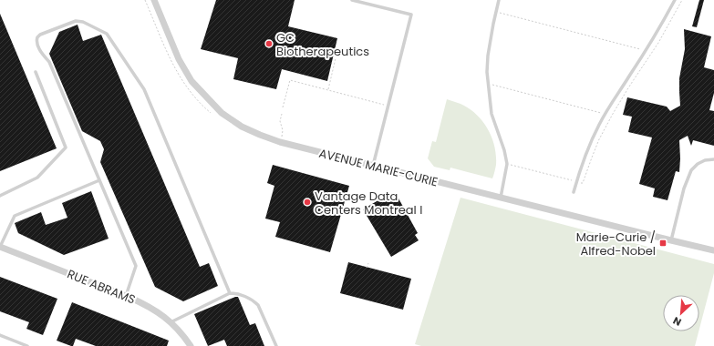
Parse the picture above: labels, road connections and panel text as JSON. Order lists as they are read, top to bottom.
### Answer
{
  "streets": {
    "street": ["AVENUE MARIE-CURIE", "RUE ABRAMS"]
  },
  "places": {
    "other": ["GC Biotherapeutics", "Vantage Data Centers Montreal I"],
    "transit": ["Marie-Curie / Alfred-Nobel"]
  },
  "north": "bottom left"
}
